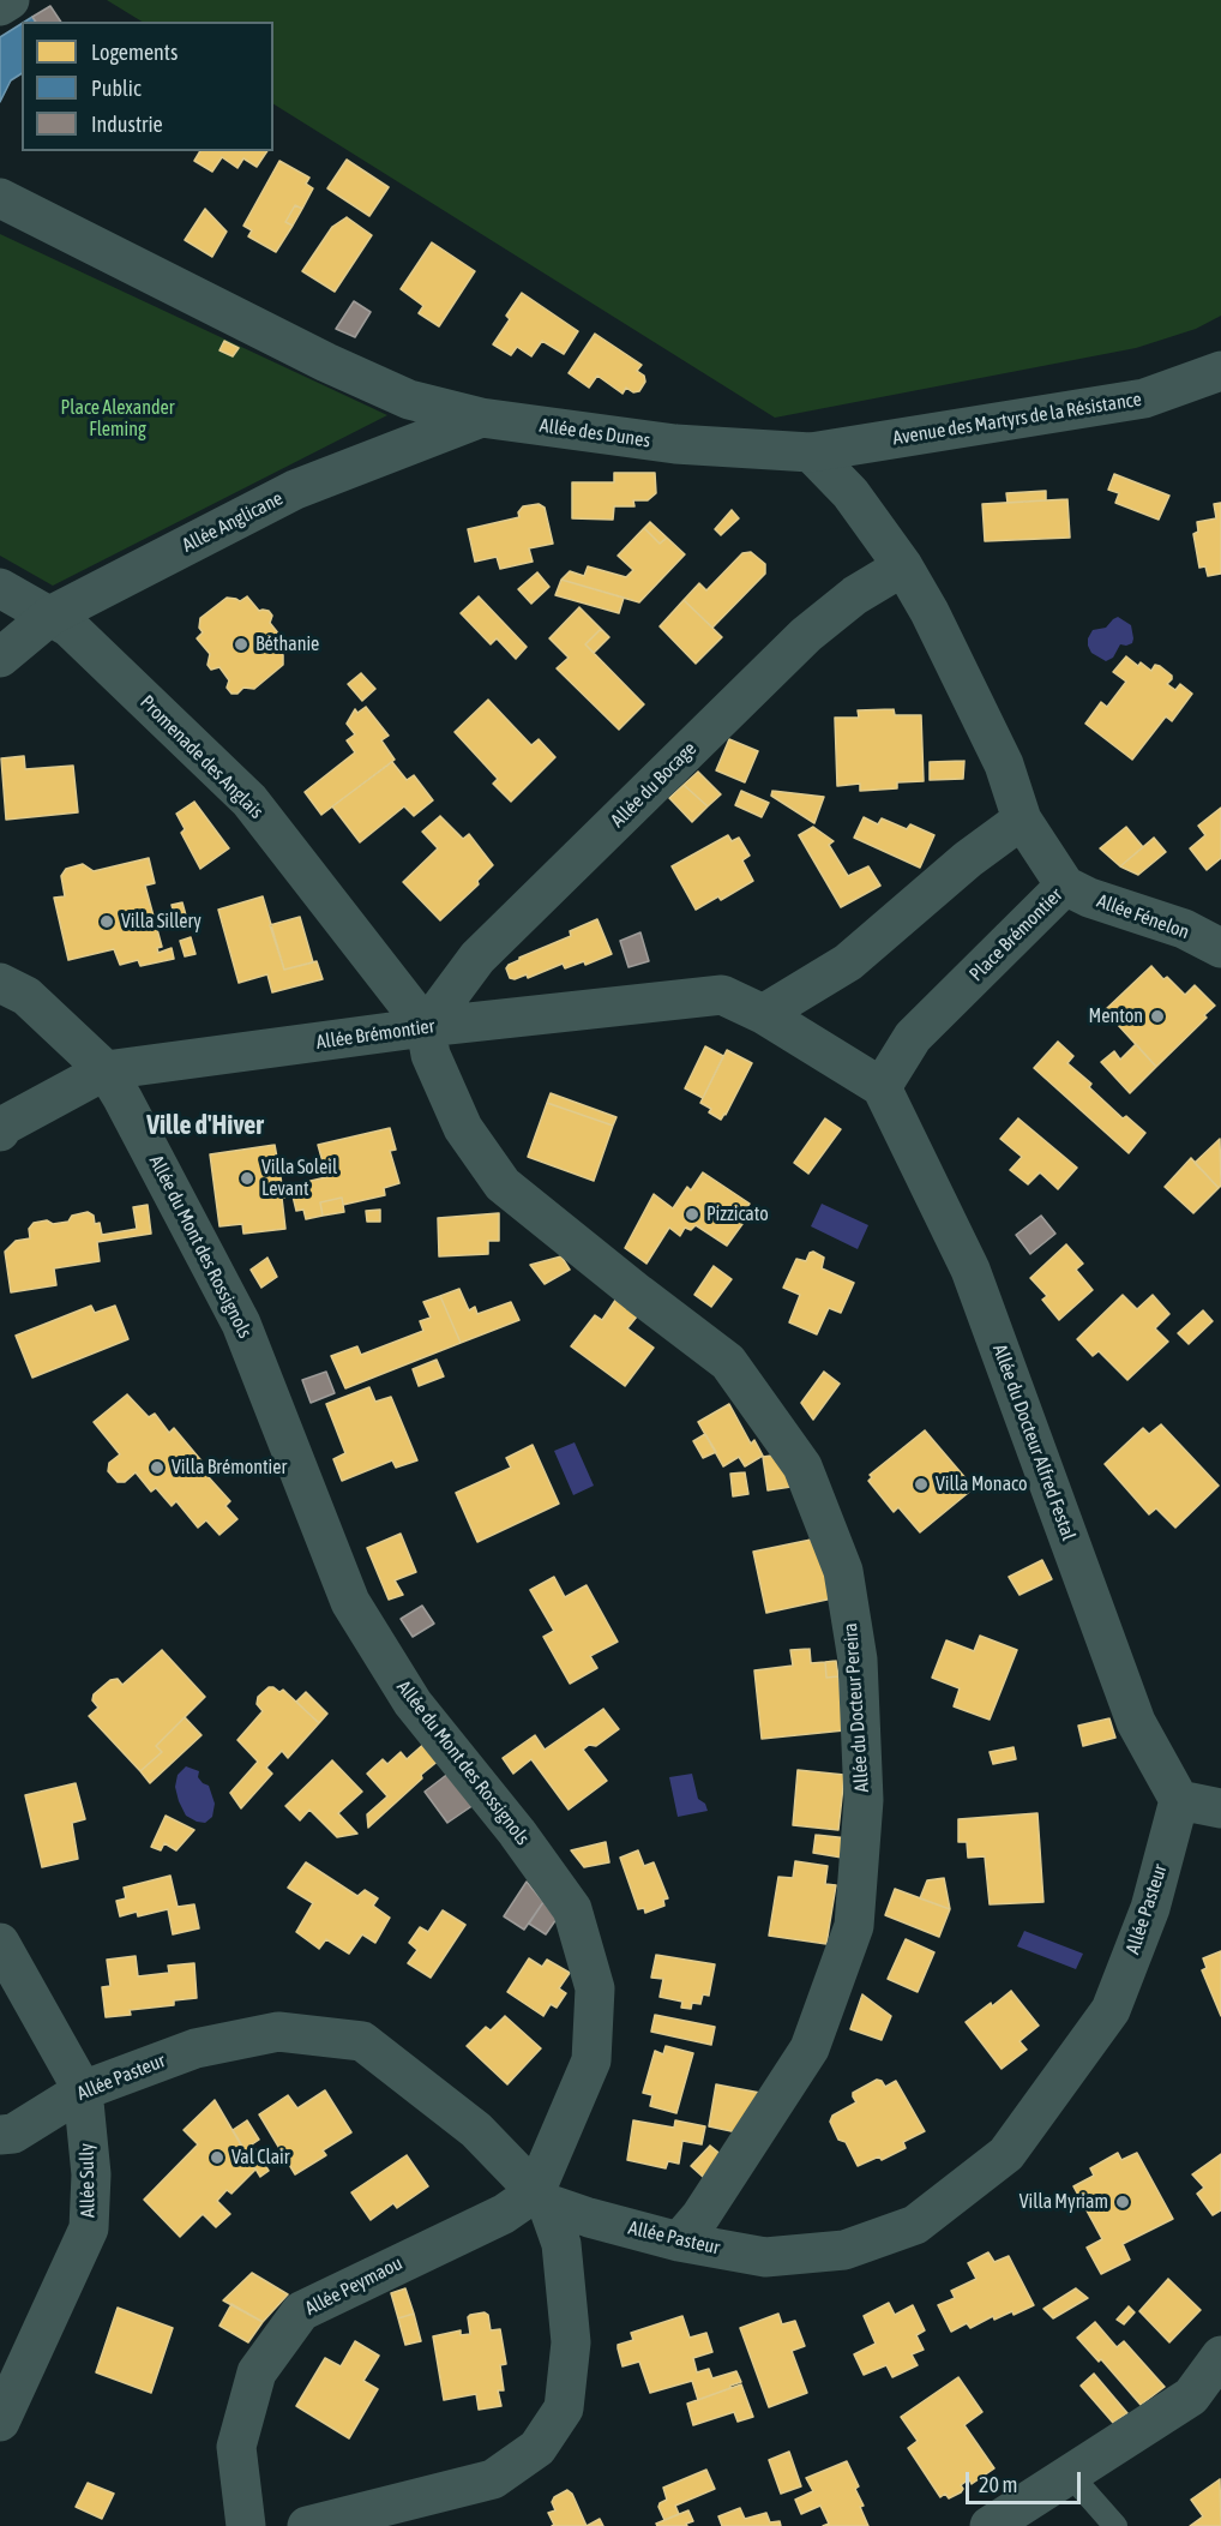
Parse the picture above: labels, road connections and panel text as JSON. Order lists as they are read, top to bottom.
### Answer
{
  "streets": {
    "street": [
      "Avenue des Martyrs de la Résistance",
      "Allée des Dunes",
      "Allée Anglicane",
      "Promenade des Anglais",
      "Allée du Bocage",
      "Allée Fénelon",
      "Place Brémontier",
      "Allée Brémontier",
      "Allée du Mont des Rossignols",
      "Allée du Docteur Alfred Festal",
      "Allée du Docteur Pereira",
      "Allée Pasteur",
      "Allée Sully",
      "Allée Peymaou"
    ]
  },
  "crossings": [
    ["Avenue des Martyrs de la Résistance", "Allée des Dunes"],
    ["Allée des Dunes", "Allée Anglicane"],
    ["Allée Anglicane", "Promenade des Anglais"],
    ["Promenade des Anglais", "Allée du Bocage"],
    ["Promenade des Anglais", "Allée Brémontier"],
    ["Promenade des Anglais", "Allée du Docteur Pereira"],
    ["Allée du Bocage", "Allée Brémontier"],
    ["Allée du Bocage", "Allée du Docteur Pereira"],
    ["Allée Fénelon", "Place Brémontier"],
    ["Place Brémontier", "Allée du Docteur Alfred Festal"],
    ["Allée Brémontier", "Allée du Mont des Rossignols"],
    ["Allée Brémontier", "Allée du Docteur Pereira"],
    ["Allée du Mont des Rossignols", "Allée Pasteur"],
    ["Allée du Mont des Rossignols", "Allée Peymaou"],
    ["Allée du Docteur Alfred Festal", "Allée Pasteur"],
    ["Allée du Docteur Pereira", "Allée Pasteur"],
    ["Allée Pasteur", "Allée Sully"],
    ["Allée Pasteur", "Allée Peymaou"]
  ],
  "districts": ["Ville d'Hiver"],
  "parks": ["Place Alexander Fleming"],
  "places": [
    "Béthanie",
    "Villa Sillery",
    "Menton",
    "Villa Soleil Levant",
    "Pizzicato",
    "Villa Brémontier",
    "Villa Monaco",
    "Val Clair",
    "Villa Myriam"
  ],
  "legend": ["Logements", "Public", "Industrie"],
  "scale_bar": "20 m"
}
